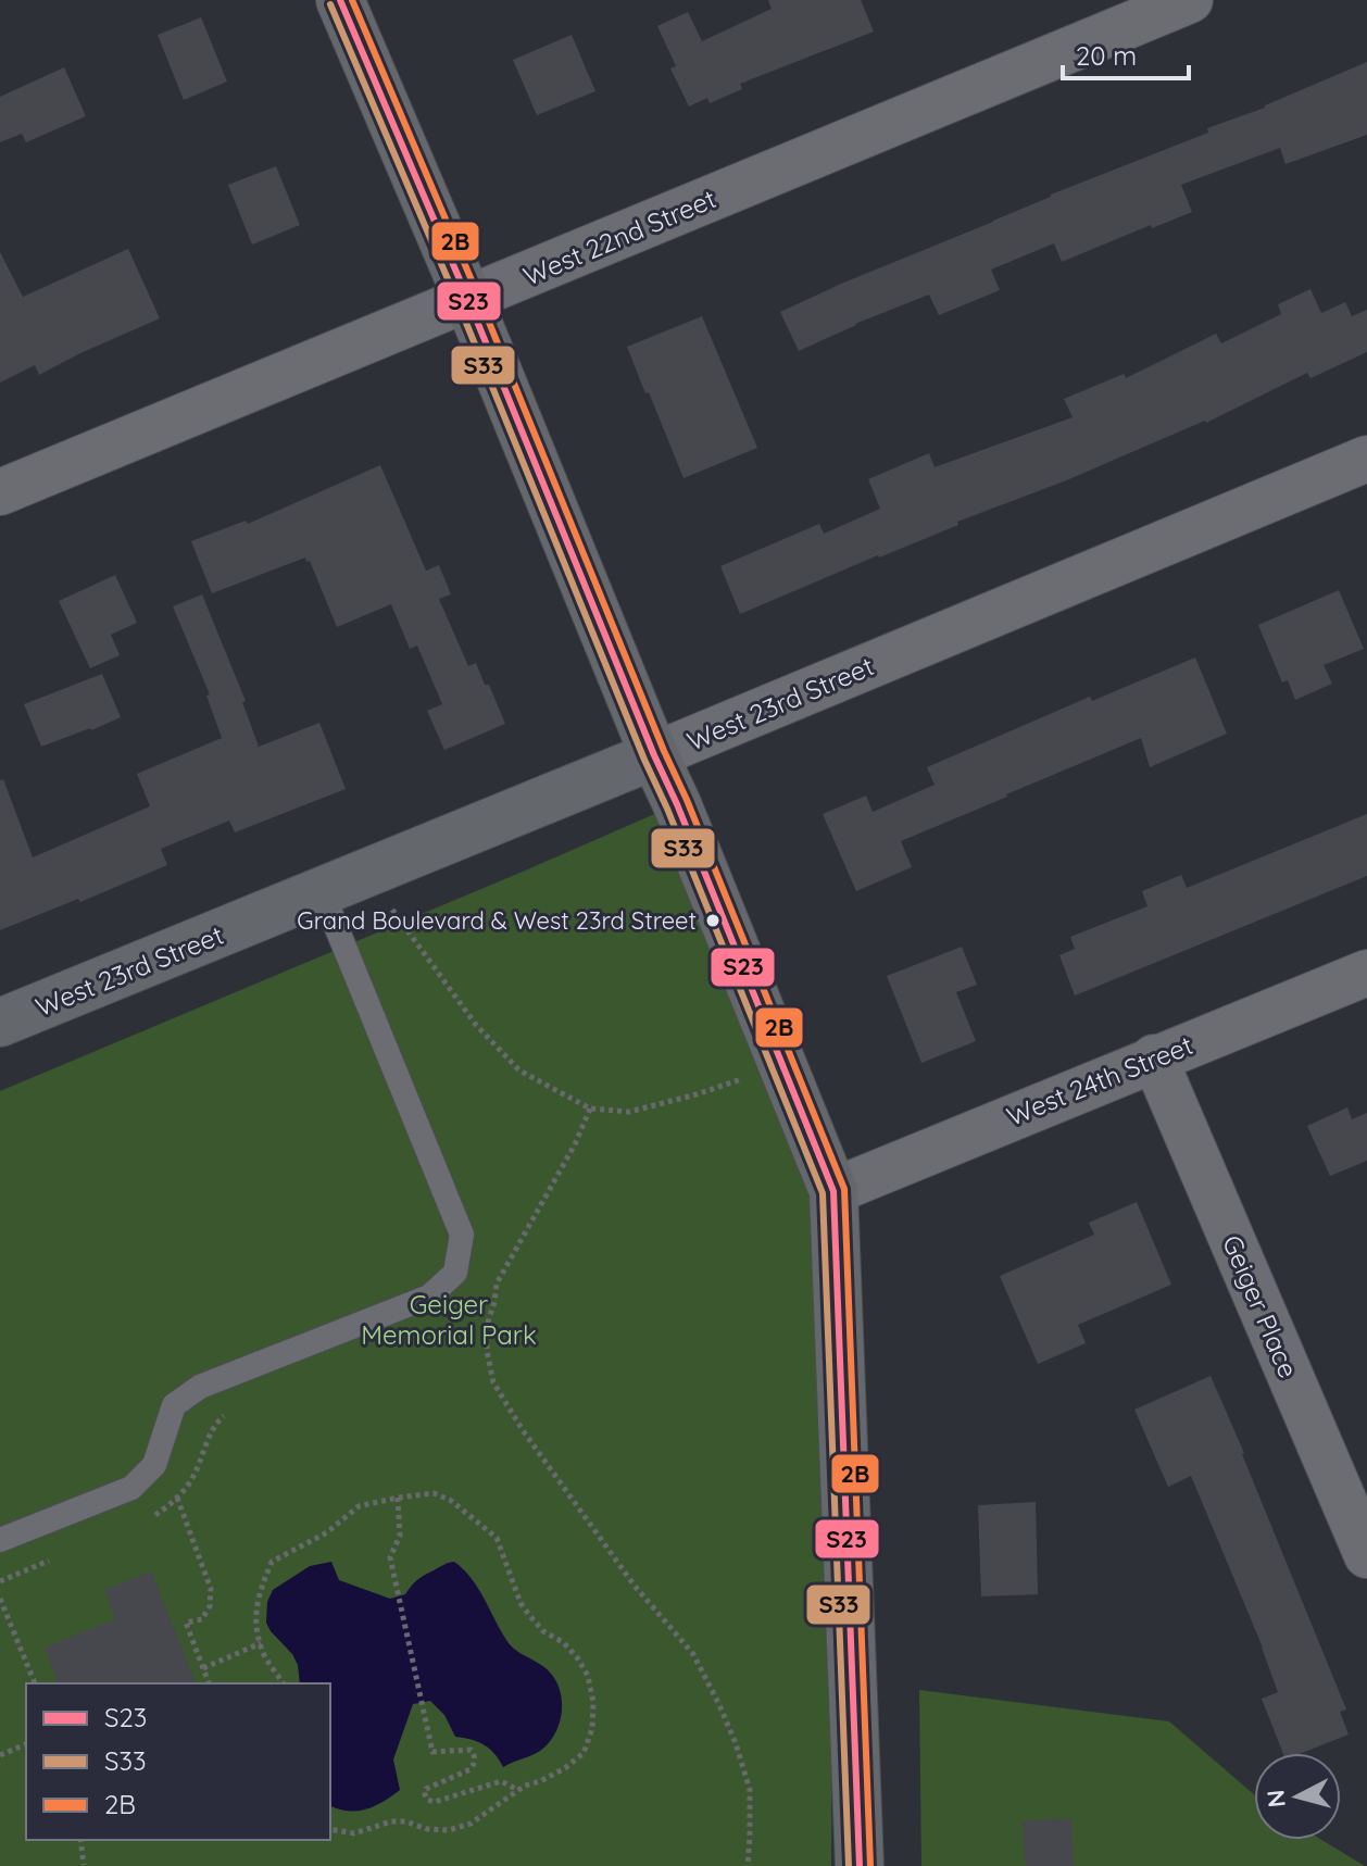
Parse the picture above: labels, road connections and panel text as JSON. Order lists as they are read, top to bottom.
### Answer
{
  "streets": {
    "street": [
      "West 22nd Street",
      "West 23rd Street",
      "West 24th Street",
      "Geiger Place"
    ]
  },
  "crossings": [
    ["West 24th Street", "Geiger Place"]
  ],
  "parks": ["Geiger Memorial Park"],
  "places": ["Grand Boulevard & West 23rd Street"],
  "lines": ["transit line S23", "transit line 2B", "transit line S33"],
  "legend": ["S23", "S33", "2B"],
  "scale_bar": "20 m",
  "north": "left"
}
